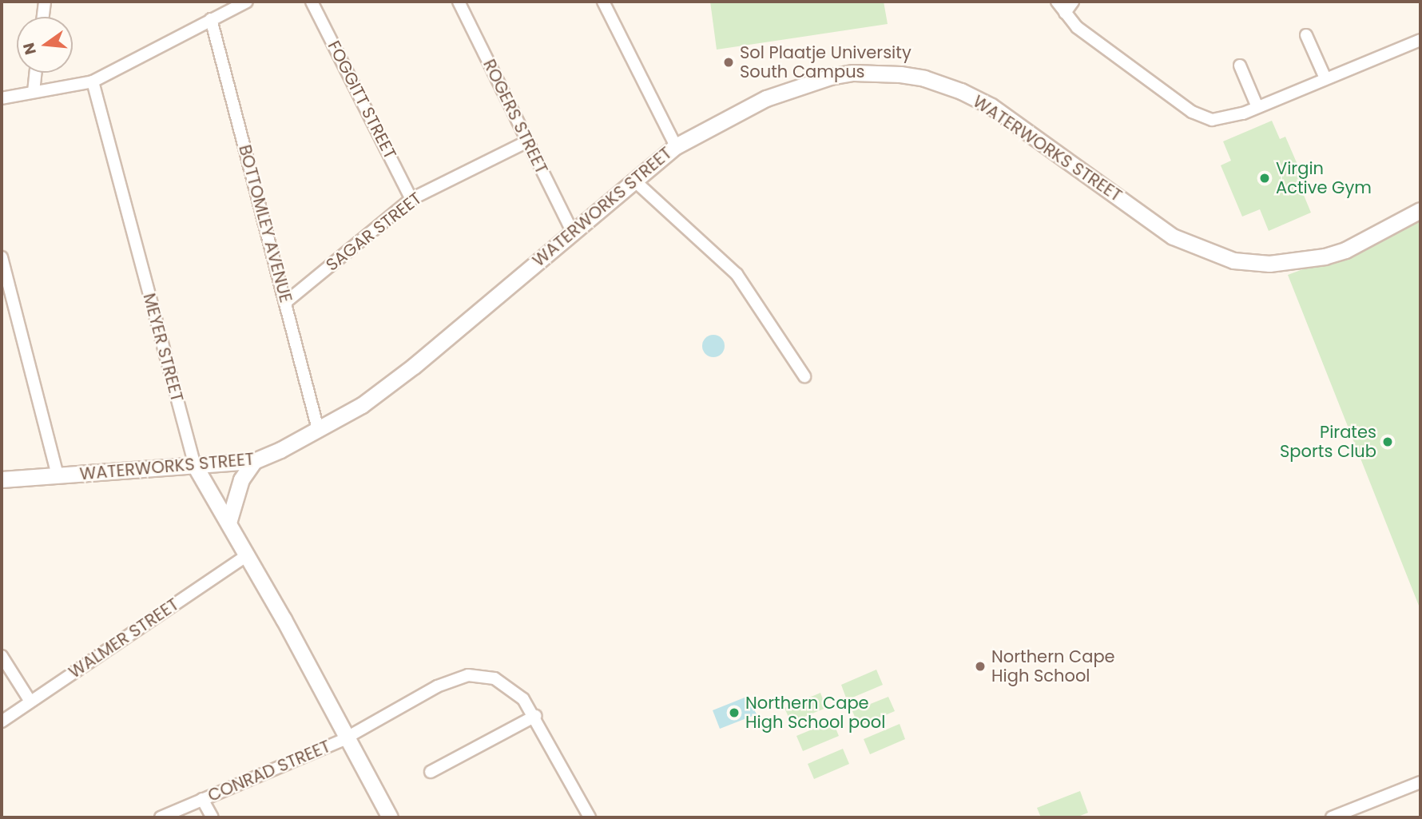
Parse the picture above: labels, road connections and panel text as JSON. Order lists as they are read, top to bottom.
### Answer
{
  "streets": {
    "street": [
      "FOGGITT STREET",
      "ROGERS STREET",
      "WATERWORKS STREET",
      "BOTTOMLEY AVENUE",
      "SAGAR STREET",
      "MEYER STREET",
      "WALMER STREET",
      "CONRAD STREET"
    ]
  },
  "crossings": [
    ["FOGGITT STREET", "SAGAR STREET"],
    ["ROGERS STREET", "WATERWORKS STREET"],
    ["ROGERS STREET", "SAGAR STREET"],
    ["WATERWORKS STREET", "BOTTOMLEY AVENUE"],
    ["WATERWORKS STREET", "MEYER STREET"],
    ["BOTTOMLEY AVENUE", "SAGAR STREET"],
    ["MEYER STREET", "WALMER STREET"],
    ["MEYER STREET", "CONRAD STREET"]
  ],
  "places": [
    "Sol Plaatje University South Campus",
    "Virgin Active Gym",
    "Pirates Sports Club",
    "Northern Cape High School",
    "Northern Cape High School pool"
  ],
  "north": "left"
}
